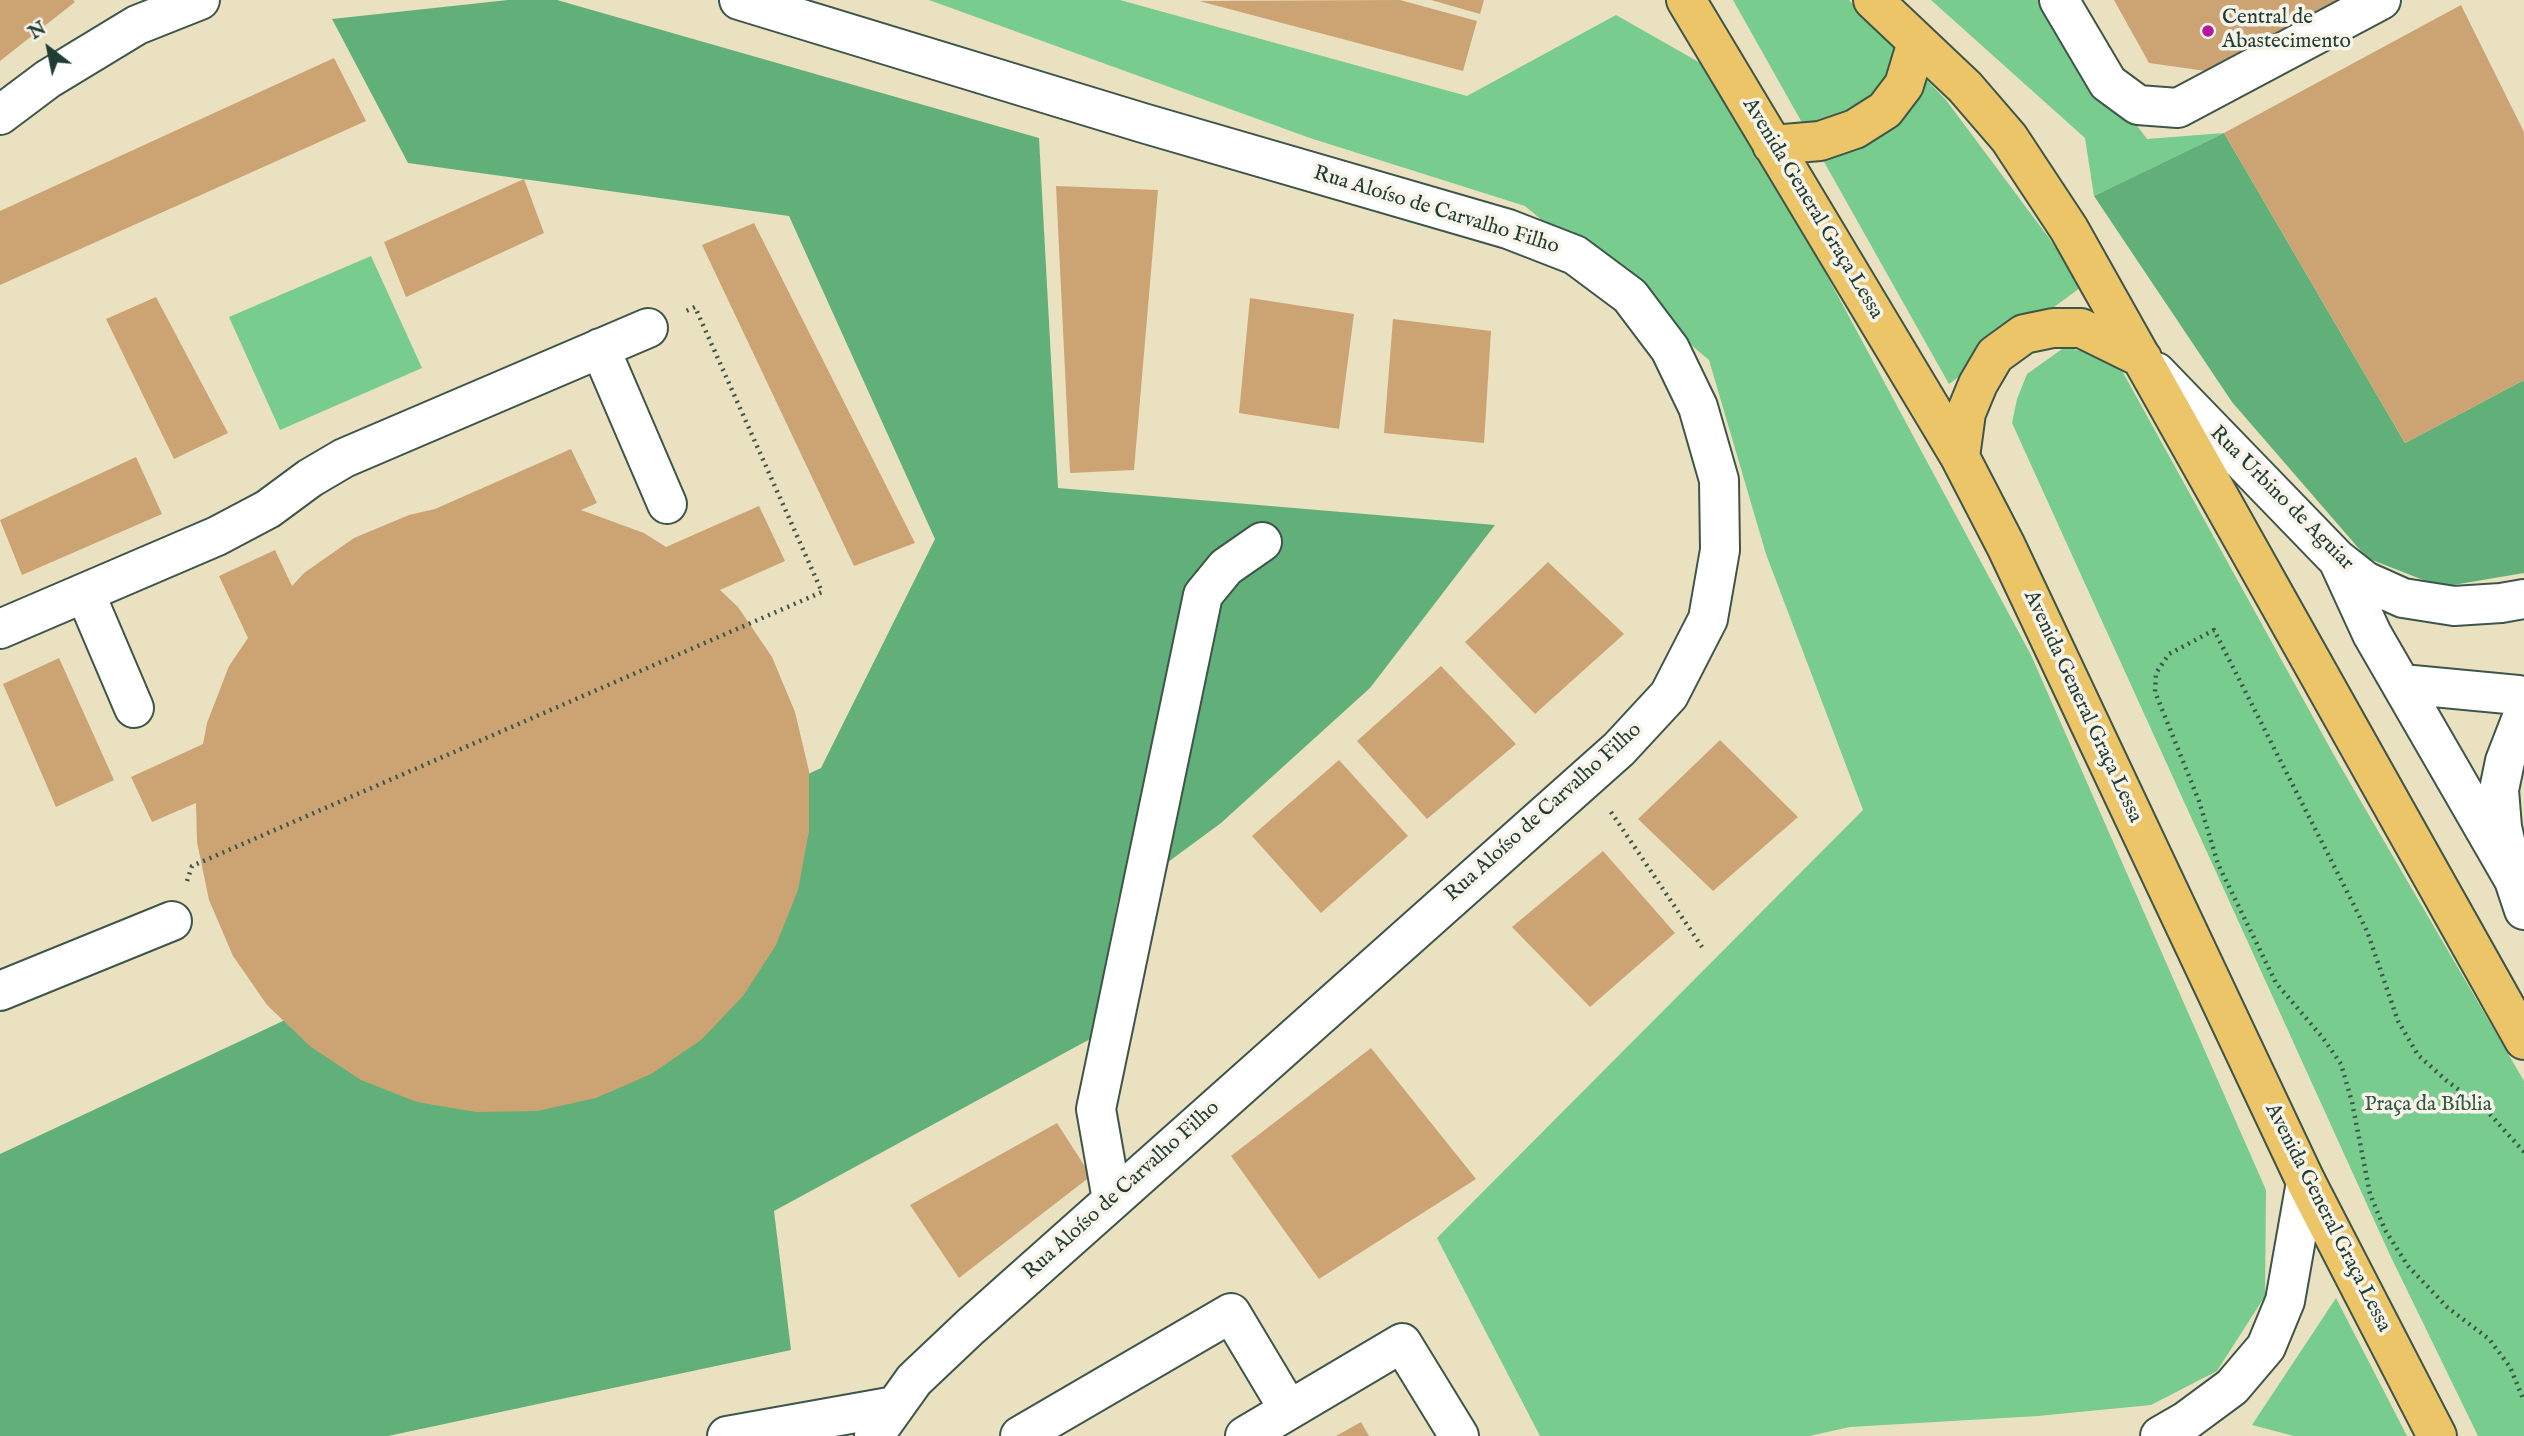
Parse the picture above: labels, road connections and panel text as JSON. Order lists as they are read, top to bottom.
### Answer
{
  "streets": {
    "main road": ["Avenida General Graça Lessa"],
    "street": ["Rua Aloíso de Carvalho Filho", "Rua Urbino de Aguiar"]
  },
  "parks": ["Praça da Bíblia"],
  "places": ["Central de Abastecimento"],
  "north": "top left"
}
